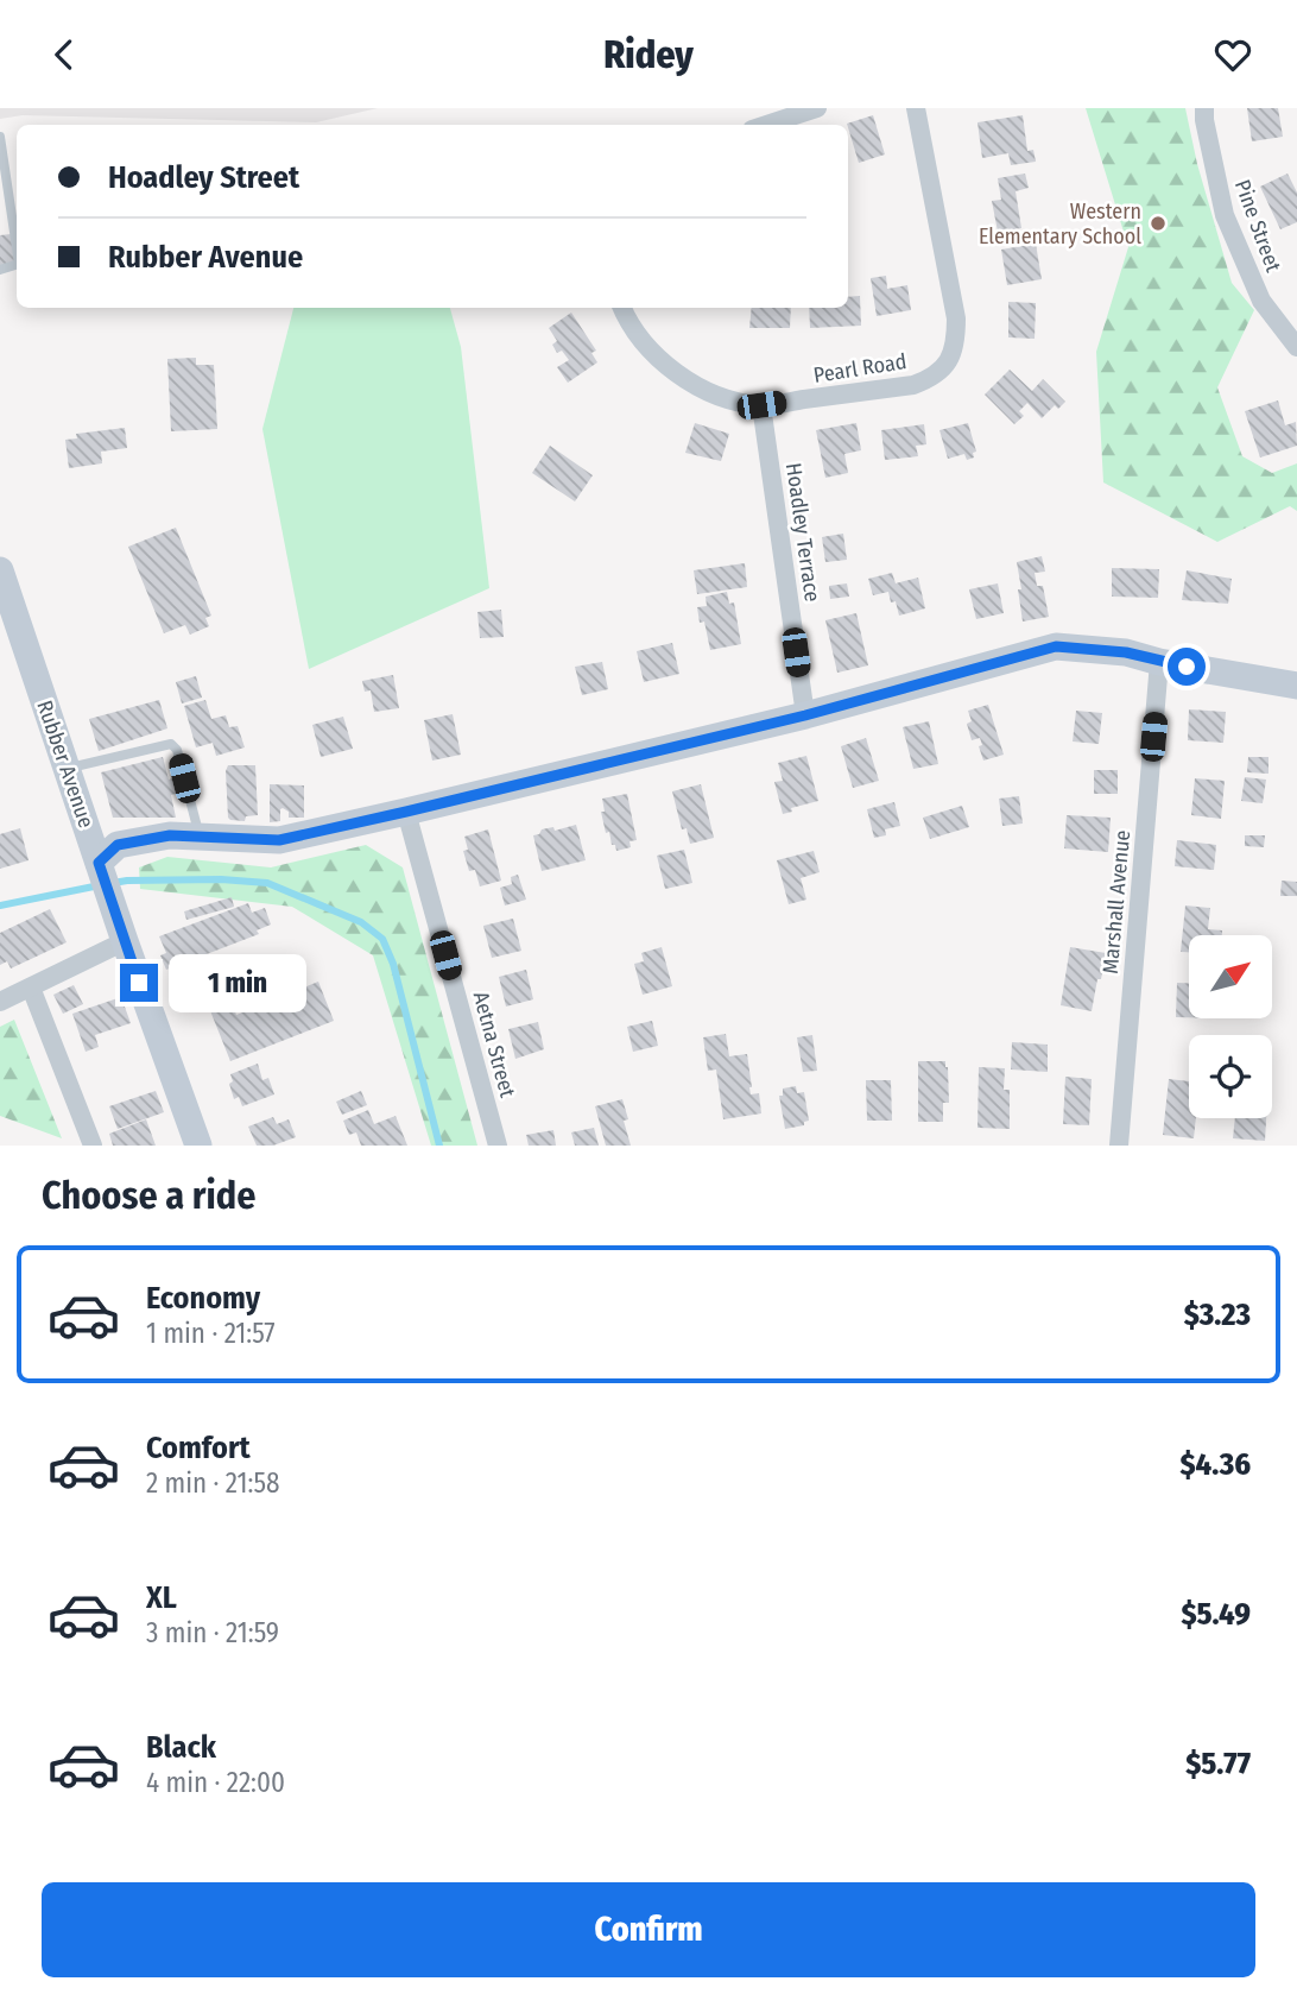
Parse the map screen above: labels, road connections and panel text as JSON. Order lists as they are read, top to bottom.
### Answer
{
  "streets": {
    "street": [
      "Pine Street",
      "Pearl Road",
      "Hoadley Terrace",
      "Rubber Avenue",
      "Marshall Avenue",
      "Aetna Street"
    ]
  },
  "crossings": [
    ["Pearl Road", "Hoadley Terrace"]
  ],
  "places": ["Western Elementary School"],
  "north": "top right",
  "page": {
    "header": "Ridey",
    "banner": ["Hoadley Street", "Rubber Avenue"],
    "bubble": "1 min",
    "heading": "Choose a ride",
    "list": [
      {
        "name": "Economy",
        "note": "1 min · 21:57",
        "value": "$3.23"
      },
      {
        "name": "Comfort",
        "note": "2 min · 21:58",
        "value": "$4.36"
      },
      {
        "name": "XL",
        "note": "3 min · 21:59",
        "value": "$5.49"
      },
      {
        "name": "Black",
        "note": "4 min · 22:00",
        "value": "$5.77"
      }
    ],
    "buttons": "Confirm"
  }
}
